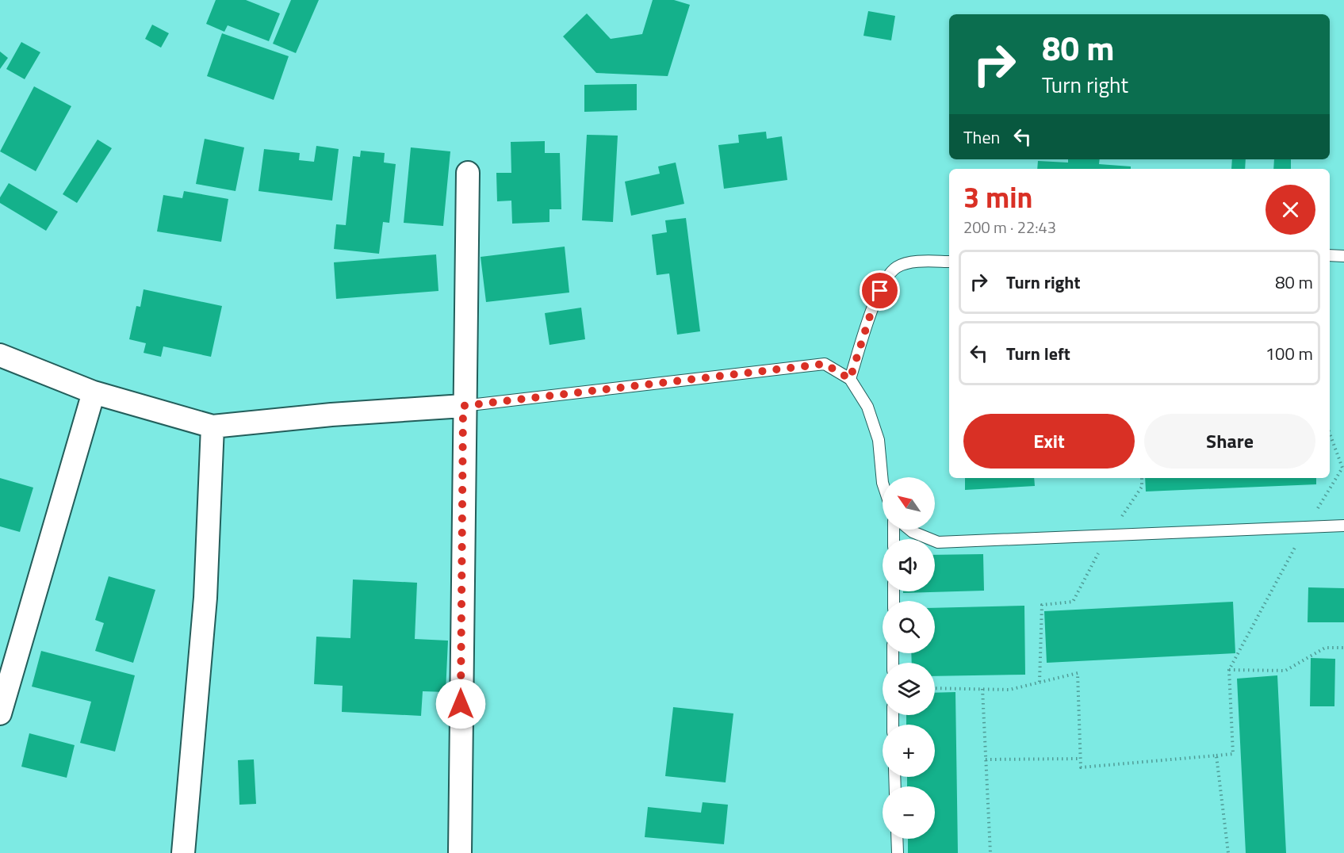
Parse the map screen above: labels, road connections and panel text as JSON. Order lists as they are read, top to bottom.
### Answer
{
  "north": "top left",
  "page": {
    "turn": ["80 m", "Turn right"],
    "then": "Then",
    "heading": ["3 min", "200 m · 22:43"],
    "list": [
      {
        "name": "Turn right",
        "value": "80 m"
      },
      {
        "name": "Turn left",
        "value": "100 m"
      }
    ],
    "buttons": ["Exit", "Share"],
    "map_buttons": ["+", "−"]
  }
}
